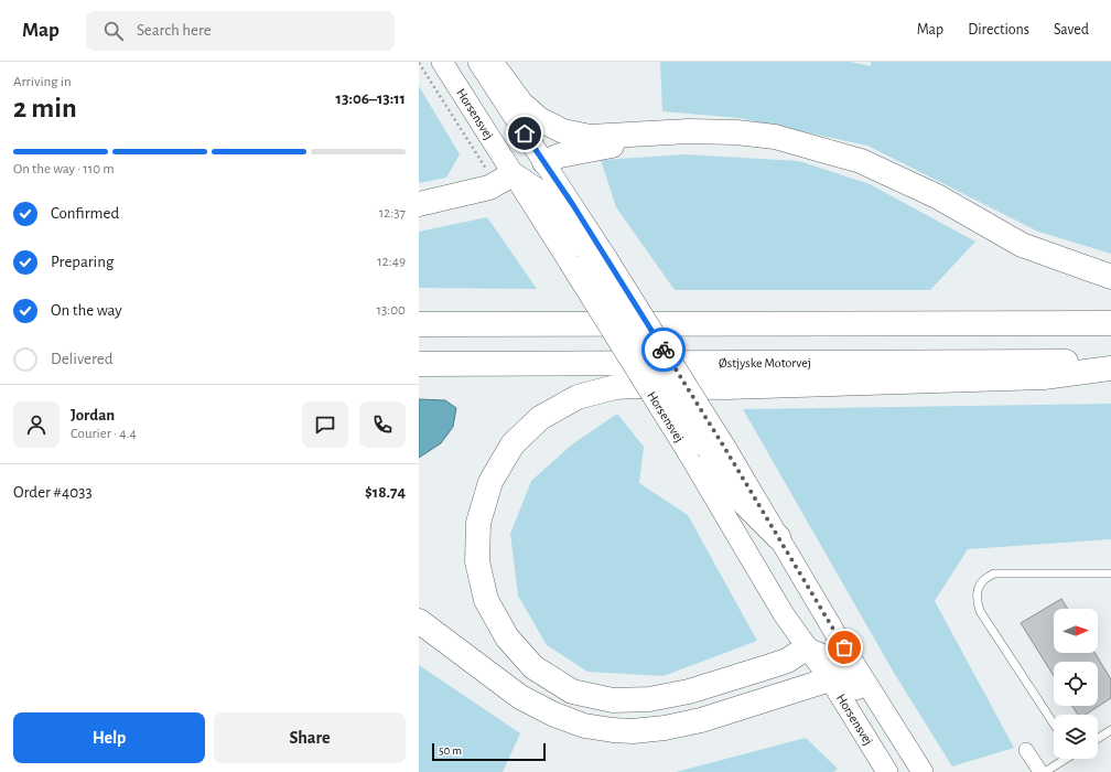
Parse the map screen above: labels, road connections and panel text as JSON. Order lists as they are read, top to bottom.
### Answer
{
  "streets": {
    "highway": ["Østjyske Motorvej"],
    "main road": ["Horsensvej"]
  },
  "scale_bar": "50 m",
  "north": "right",
  "page": {
    "header": "Map",
    "search": "Search here",
    "nav": ["Map", "Directions", "Saved"],
    "heading": ["2 min", "Arriving in", "13:06–13:11"],
    "panel": [
      "Jordan",
      "Courier · 4.4",
      "Order #4033",
      "$18.74"
    ],
    "bar": "On the way · 110 m",
    "list": [
      ["Confirmed", "12:37"],
      ["Preparing", "12:49"],
      ["On the way", "13:00"],
      "Delivered"
    ],
    "buttons": ["Help", "Share"],
    "scale": "50 m"
  }
}
